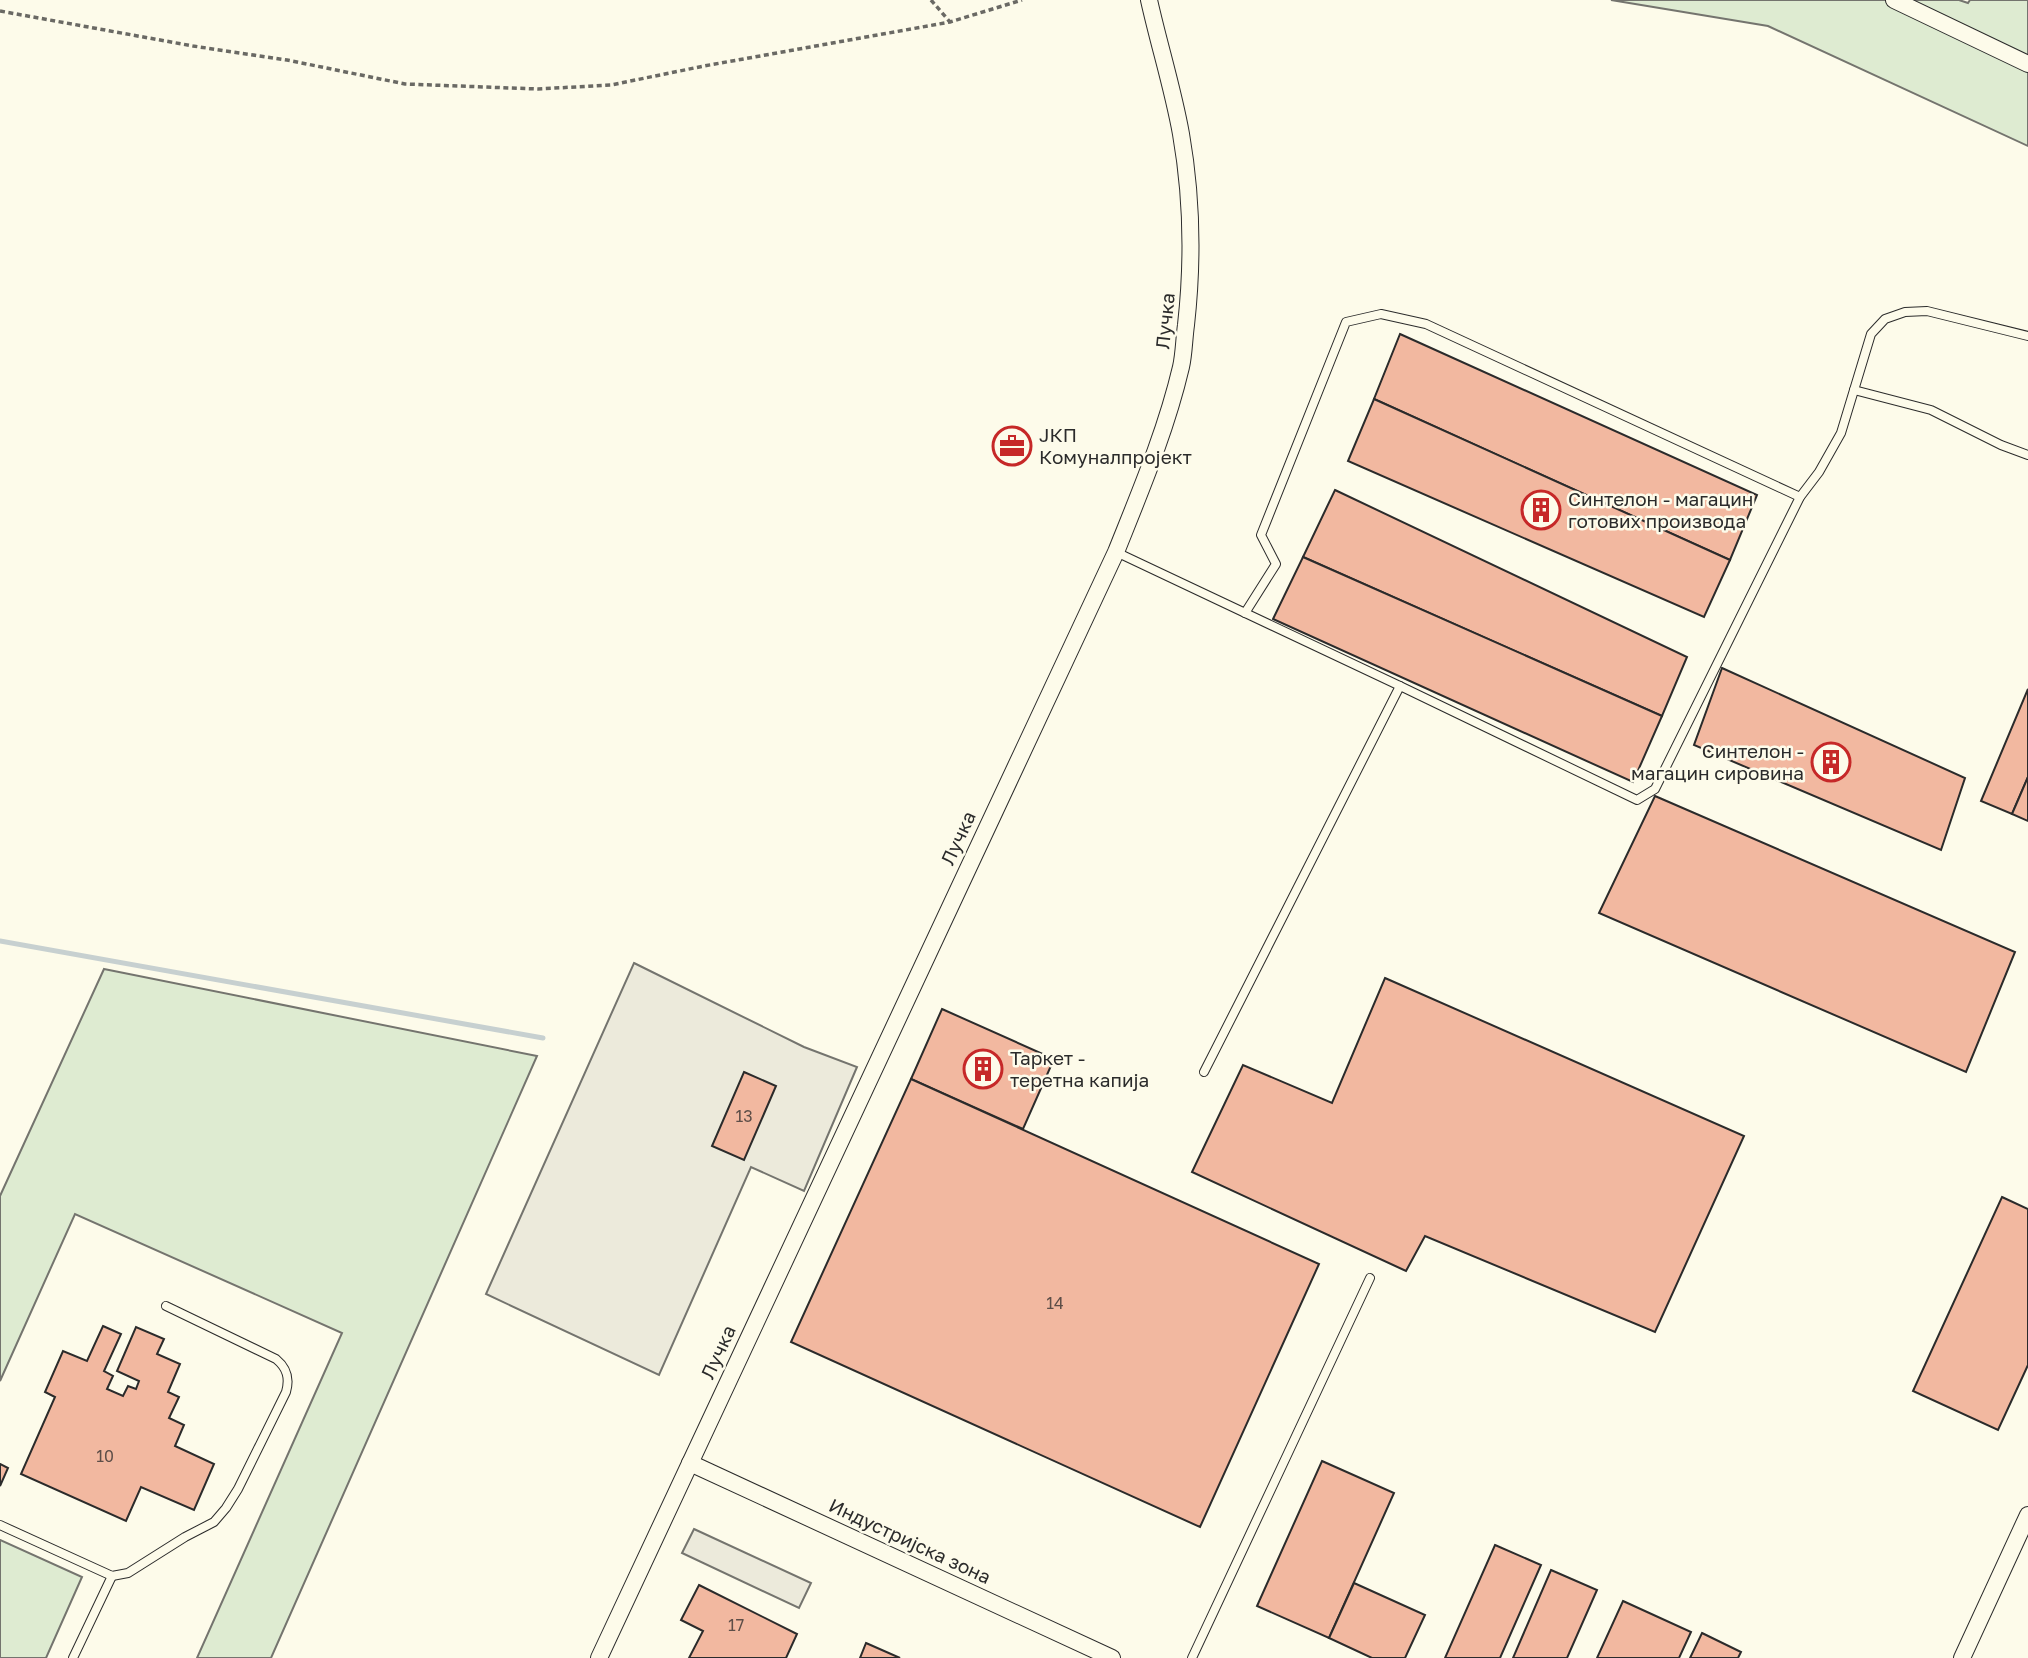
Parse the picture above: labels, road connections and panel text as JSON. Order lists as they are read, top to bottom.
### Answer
{
  "streets": {
    "street": ["Лучка", "Индустријска зона"]
  },
  "crossings": [
    ["Лучка", "Индустријска зона"]
  ],
  "places": {
    "office": ["ЈКП Комуналпројект"],
    "building": ["Синтелон - магацин готових производа", "Синтелон - магацин сировина", "Таркет - теретна капија"]
  },
  "house_numbers": [
    "13",
    "14",
    "10",
    "17"
  ]
}
